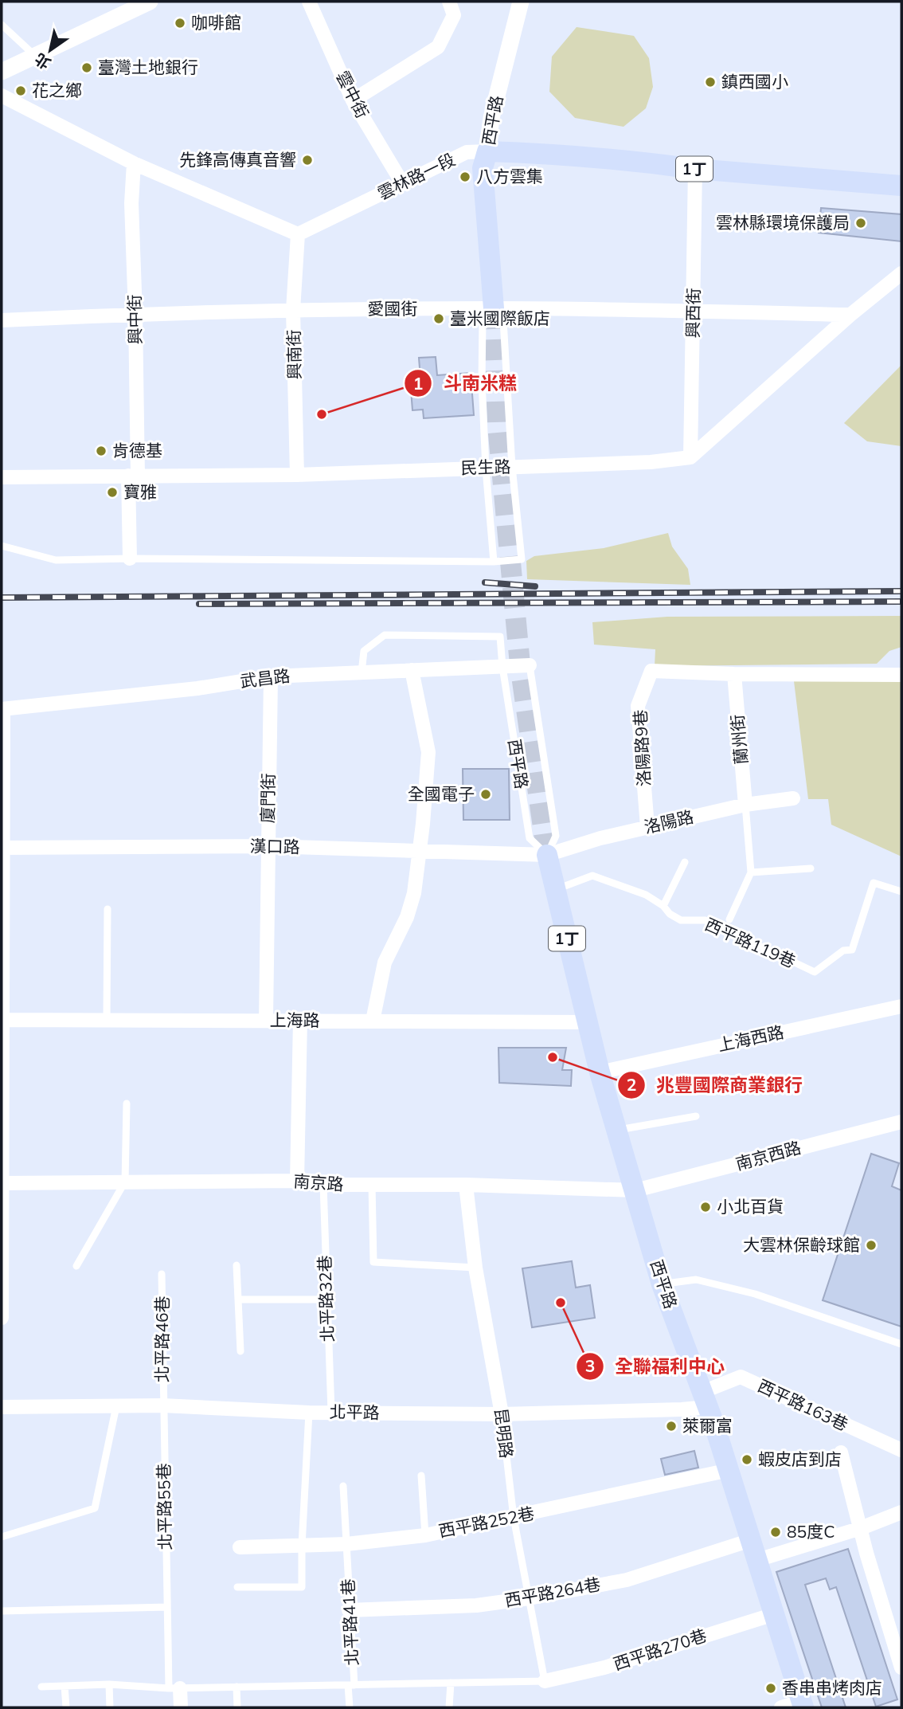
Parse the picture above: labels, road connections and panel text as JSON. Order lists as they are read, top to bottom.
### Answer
{
  "streets": {
    "main road": ["西平路", "1丁", "雲林路一段"],
    "street": [
      "雲中街",
      "愛國街",
      "興西街",
      "興中街",
      "興南街",
      "民生路",
      "武昌路",
      "蘭州街",
      "洛陽路9巷",
      "廈門街",
      "洛陽路",
      "漢口路",
      "上海路",
      "上海西路",
      "南京西路",
      "南京路",
      "西平路163巷",
      "北平路",
      "昆明路",
      "北平路55巷",
      "西平路252巷",
      "西平路264巷",
      "西平路270巷"
    ],
    "lane": [
      "西平路119巷",
      "北平路32巷",
      "北平路46巷",
      "北平路41巷"
    ]
  },
  "crossings": [
    ["雲中街", "雲林路一段"],
    ["西平路", "雲林路一段"],
    ["西平路", "愛國街"],
    ["西平路", "武昌路"],
    ["西平路", "洛陽路"],
    ["西平路", "漢口路"],
    ["西平路", "西平路119巷"],
    ["西平路", "上海路"],
    ["西平路", "上海西路"],
    ["西平路", "南京西路"],
    ["西平路", "南京路"],
    ["西平路", "西平路163巷"],
    ["西平路", "北平路"],
    ["西平路", "西平路252巷"],
    ["西平路", "西平路264巷"],
    ["西平路", "西平路270巷"],
    ["雲林路一段", "興西街"],
    ["雲林路一段", "興南街"],
    ["愛國街", "興西街"],
    ["愛國街", "興中街"],
    ["愛國街", "興南街"],
    ["興西街", "民生路"],
    ["興中街", "民生路"],
    ["興南街", "民生路"],
    ["武昌路", "廈門街"],
    ["蘭州街", "洛陽路9巷"],
    ["蘭州街", "洛陽路"],
    ["洛陽路9巷", "洛陽路"],
    ["廈門街", "漢口路"],
    ["廈門街", "上海路"],
    ["洛陽路", "漢口路"],
    ["南京西路", "南京路"],
    ["南京路", "北平路32巷"],
    ["南京路", "昆明路"],
    ["北平路32巷", "北平路"],
    ["北平路46巷", "北平路"],
    ["北平路46巷", "北平路55巷"],
    ["西平路163巷", "北平路"],
    ["北平路", "昆明路"],
    ["北平路", "北平路55巷"],
    ["昆明路", "西平路252巷"],
    ["昆明路", "西平路264巷"],
    ["昆明路", "西平路270巷"],
    ["北平路55巷", "北平路41巷"],
    ["西平路252巷", "北平路41巷"],
    ["西平路264巷", "北平路41巷"]
  ],
  "places": [
    "咖啡館",
    "臺灣土地銀行",
    "鎮西國小",
    "花之鄉",
    "先鋒高傳真音響",
    "八方雲集",
    "雲林縣環境保護局",
    "臺米國際飯店",
    "斗南米糕",
    "肯德基",
    "寶雅",
    "全國電子",
    "兆豐國際商業銀行",
    "小北百貨",
    "大雲林保齡球館",
    "全聯福利中心",
    "萊爾富",
    "蝦皮店到店",
    "85度C",
    "香串串烤肉店"
  ],
  "north": "bottom left"
}
